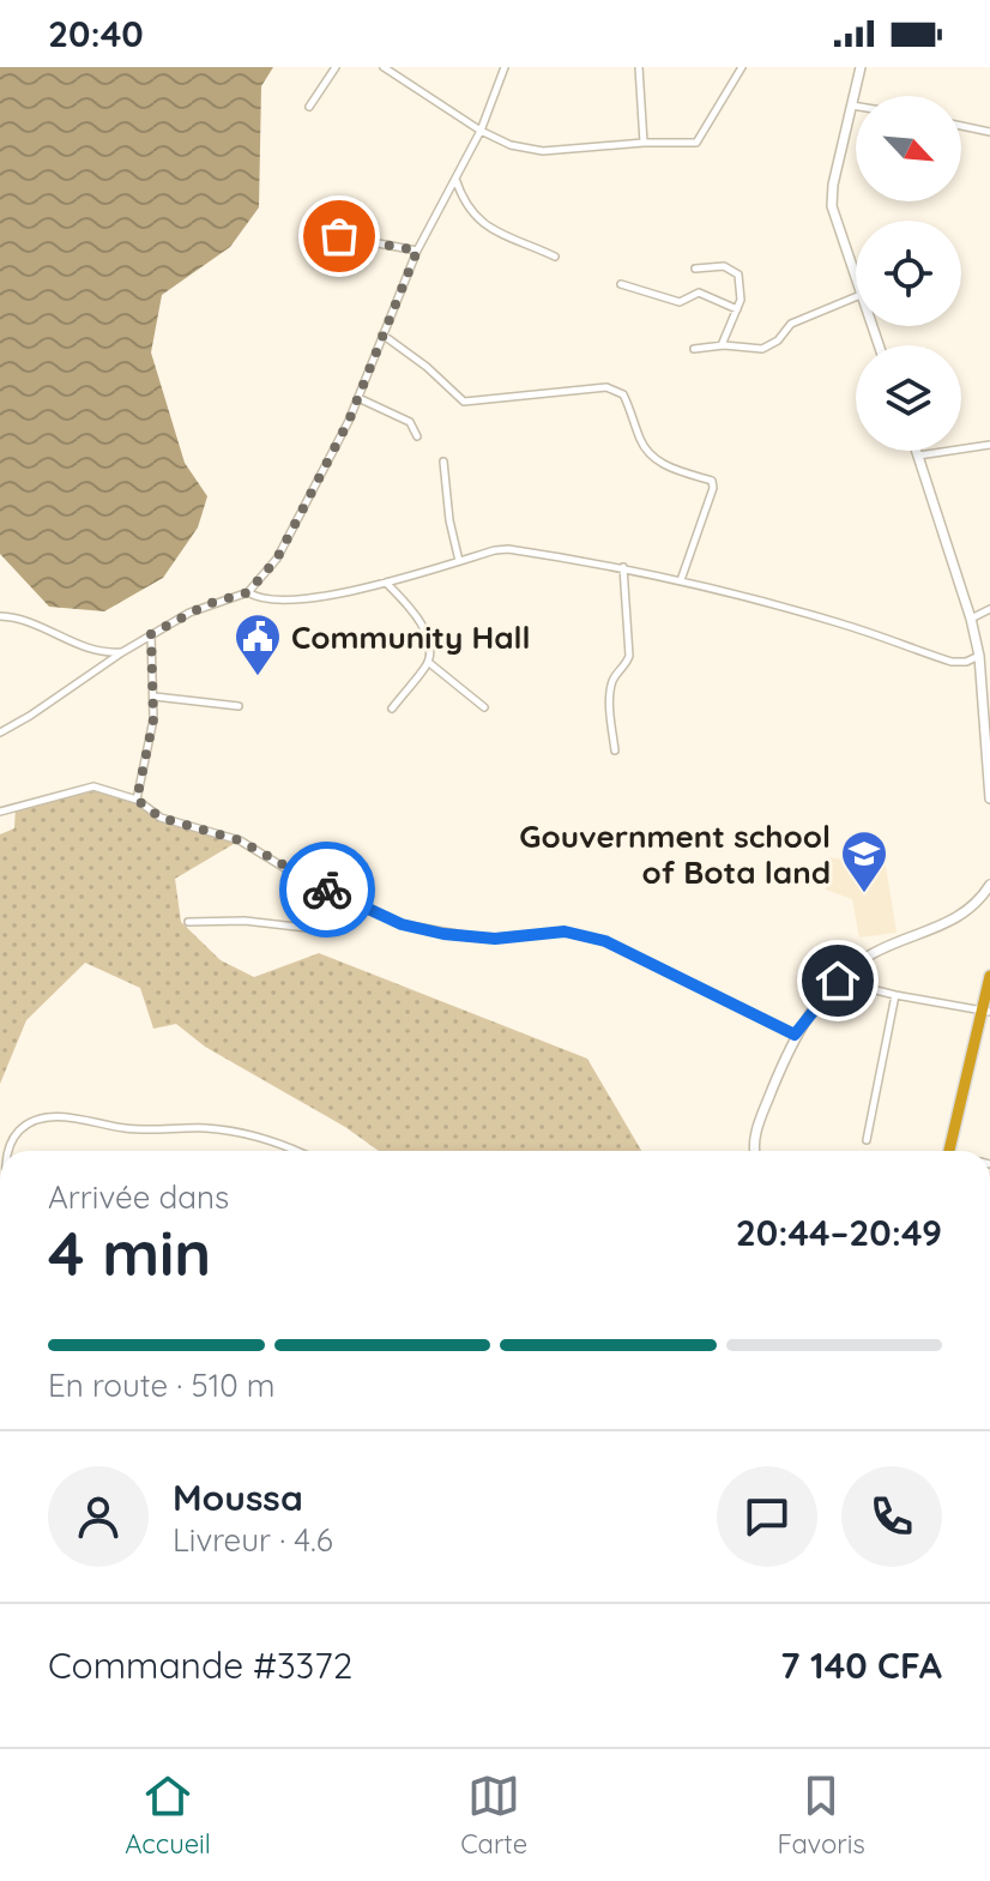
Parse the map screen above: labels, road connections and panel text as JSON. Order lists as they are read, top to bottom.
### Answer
{
  "places": {
    "public building": ["Community Hall"],
    "school or university": ["Gouvernment school of Bota land"]
  },
  "north": "bottom right",
  "page": {
    "status": "20:40",
    "heading": ["4 min", "Arrivée dans", "20:44–20:49"],
    "panel": [
      "Moussa",
      "Livreur · 4.6",
      "Commande #3372",
      "7 140 CFA"
    ],
    "bar": "En route · 510 m",
    "tabs": ["Accueil", "Carte", "Favoris"]
  }
}
